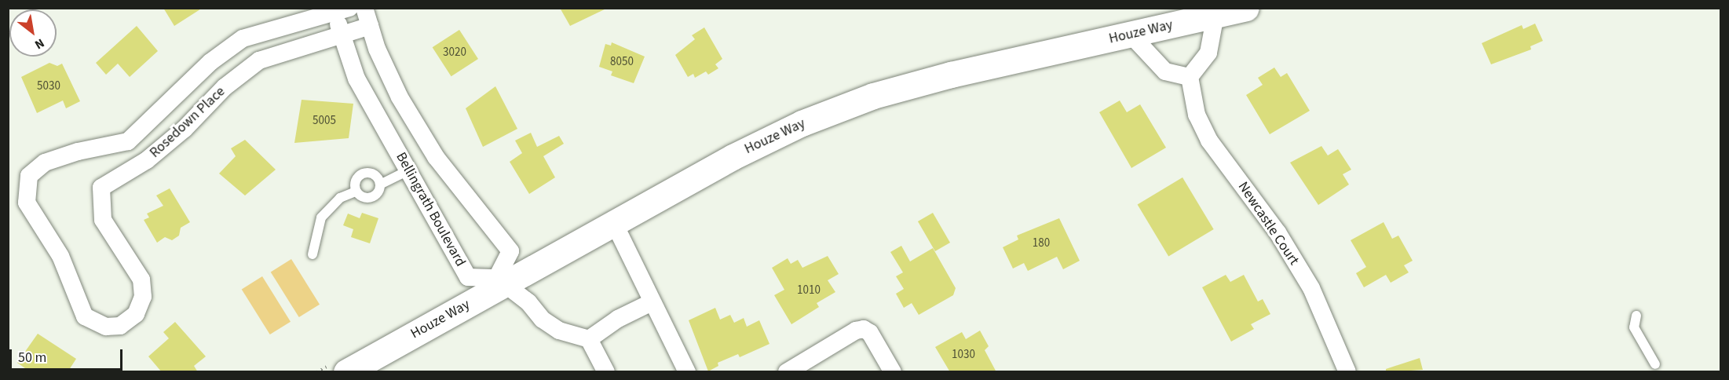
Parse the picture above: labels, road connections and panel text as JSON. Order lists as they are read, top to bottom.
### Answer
{
  "streets": {
    "street": [
      "Houze Way",
      "Rosedown Place",
      "Bellingrath Boulevard",
      "Newcastle Court"
    ]
  },
  "crossings": [
    ["Houze Way", "Bellingrath Boulevard"],
    ["Rosedown Place", "Bellingrath Boulevard"]
  ],
  "house_numbers": [
    "3020",
    "8050",
    "5030",
    "5005",
    "180",
    "1010",
    "1030"
  ],
  "scale_bar": "50 m",
  "north": "bottom right"
}
